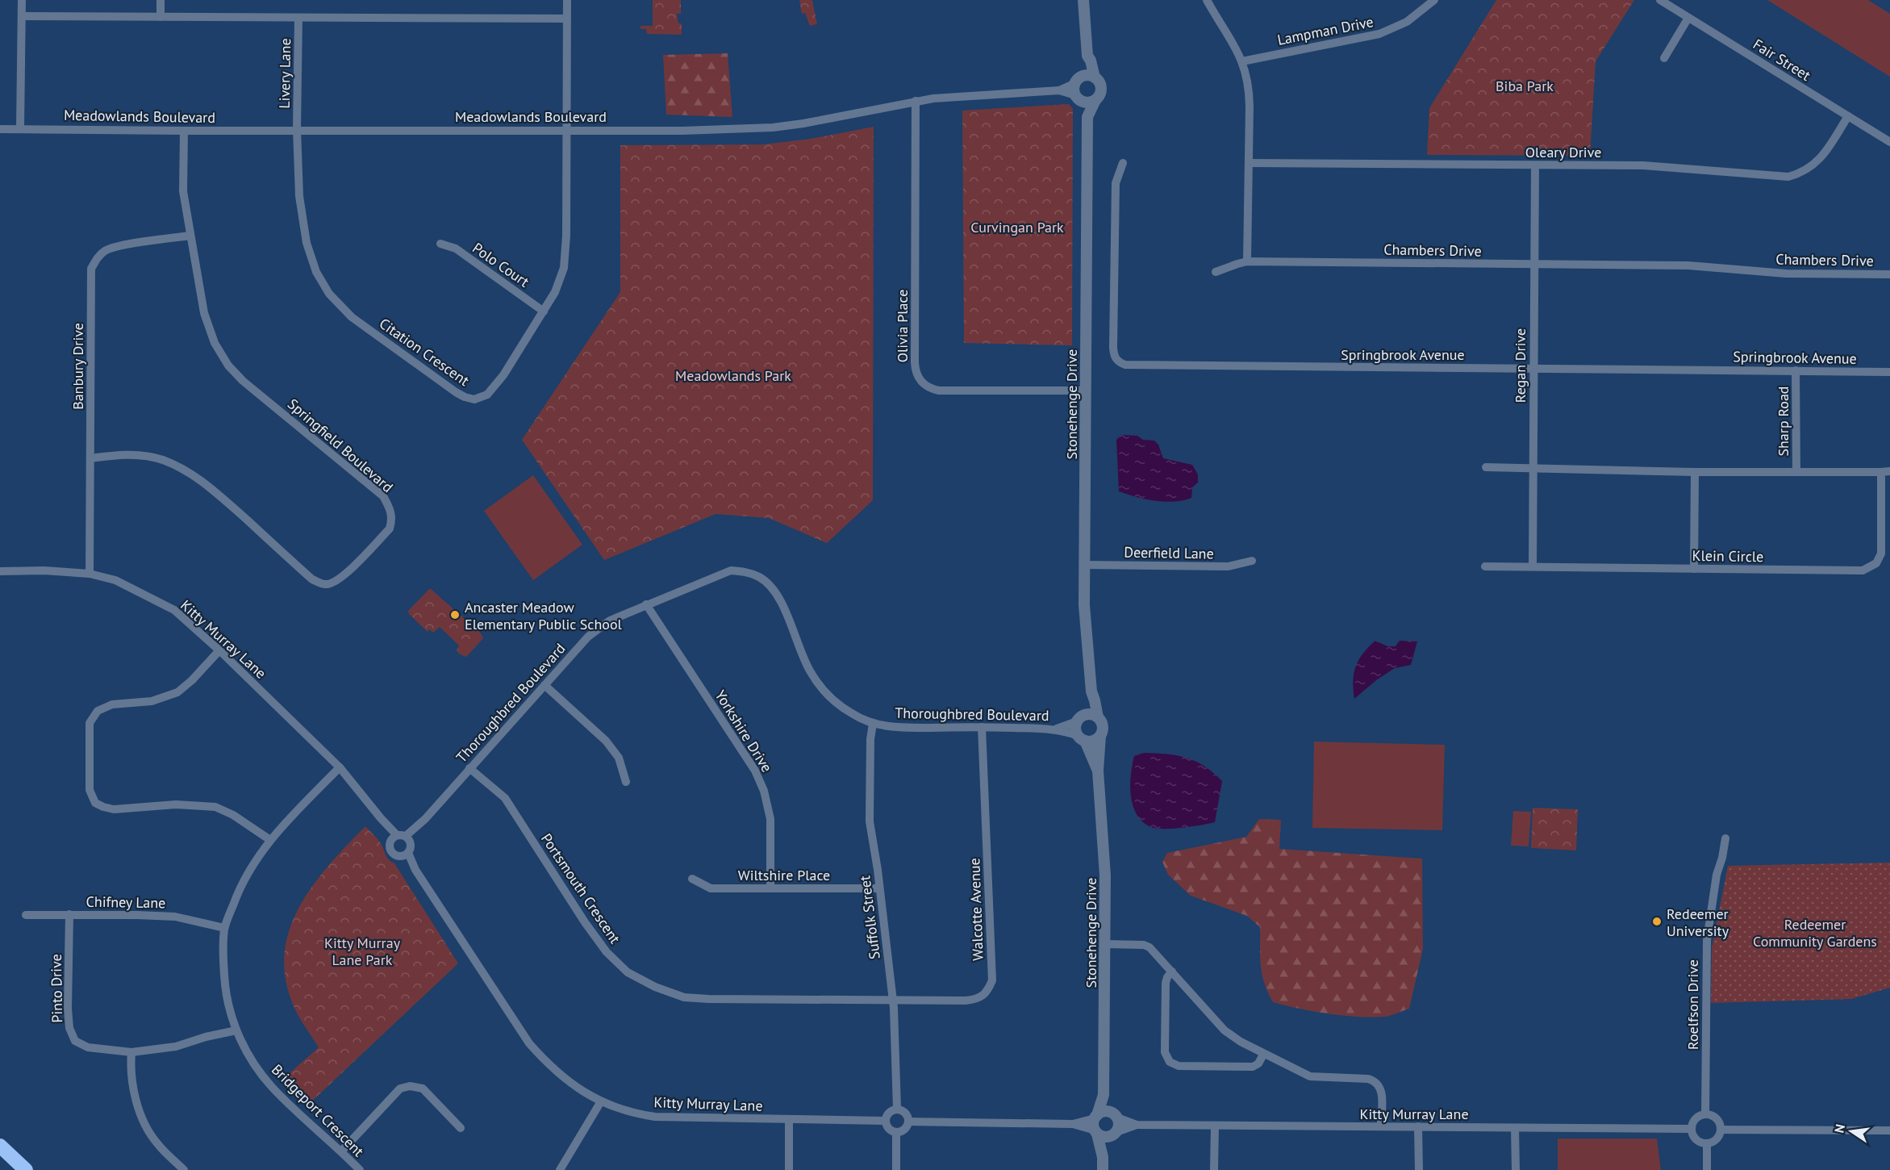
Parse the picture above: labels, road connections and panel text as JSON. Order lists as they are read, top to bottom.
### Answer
{
  "streets": {
    "street": [
      "Lampman Drive",
      "Fair Street",
      "Livery Lane",
      "Meadowlands Boulevard",
      "Oleary Drive",
      "Chambers Drive",
      "Polo Court",
      "Olivia Place",
      "Citation Crescent",
      "Springbrook Avenue",
      "Regan Drive",
      "Banbury Drive",
      "Stonehenge Drive",
      "Sharp Road",
      "Springfield Boulevard",
      "Deerfield Lane",
      "Klein Circle",
      "Kitty Murray Lane",
      "Thoroughbred Boulevard",
      "Yorkshire Drive",
      "Wiltshire Place",
      "Portsmouth Crescent",
      "Chifney Lane",
      "Walcotte Avenue",
      "Suffolk Street",
      "Pinto Drive",
      "Roelfson Drive",
      "Bridgeport Crescent"
    ]
  },
  "crossings": [
    ["Fair Street", "Oleary Drive"],
    ["Livery Lane", "Meadowlands Boulevard"],
    ["Livery Lane", "Citation Crescent"],
    ["Meadowlands Boulevard", "Olivia Place"],
    ["Meadowlands Boulevard", "Citation Crescent"],
    ["Meadowlands Boulevard", "Stonehenge Drive"],
    ["Meadowlands Boulevard", "Springfield Boulevard"],
    ["Oleary Drive", "Regan Drive"],
    ["Chambers Drive", "Regan Drive"],
    ["Polo Court", "Citation Crescent"],
    ["Olivia Place", "Stonehenge Drive"],
    ["Springbrook Avenue", "Regan Drive"],
    ["Springbrook Avenue", "Sharp Road"],
    ["Regan Drive", "Klein Circle"],
    ["Banbury Drive", "Springfield Boulevard"],
    ["Banbury Drive", "Kitty Murray Lane"],
    ["Stonehenge Drive", "Deerfield Lane"],
    ["Stonehenge Drive", "Kitty Murray Lane"],
    ["Stonehenge Drive", "Thoroughbred Boulevard"],
    ["Sharp Road", "Klein Circle"],
    ["Kitty Murray Lane", "Thoroughbred Boulevard"],
    ["Kitty Murray Lane", "Suffolk Street"],
    ["Kitty Murray Lane", "Roelfson Drive"],
    ["Kitty Murray Lane", "Bridgeport Crescent"],
    ["Thoroughbred Boulevard", "Yorkshire Drive"],
    ["Thoroughbred Boulevard", "Portsmouth Crescent"],
    ["Thoroughbred Boulevard", "Walcotte Avenue"],
    ["Thoroughbred Boulevard", "Suffolk Street"],
    ["Yorkshire Drive", "Wiltshire Place"],
    ["Wiltshire Place", "Suffolk Street"],
    ["Portsmouth Crescent", "Walcotte Avenue"],
    ["Portsmouth Crescent", "Suffolk Street"],
    ["Chifney Lane", "Pinto Drive"],
    ["Chifney Lane", "Bridgeport Crescent"],
    ["Walcotte Avenue", "Suffolk Street"],
    ["Pinto Drive", "Bridgeport Crescent"]
  ],
  "parks": [
    "Biba Park",
    "Curvingan Park",
    "Meadowlands Park",
    "Redeemer Community Gardens",
    "Kitty Murray Lane Park"
  ],
  "places": ["Ancaster Meadow Elementary Public School", "Redeemer University"],
  "north": "left"
}
